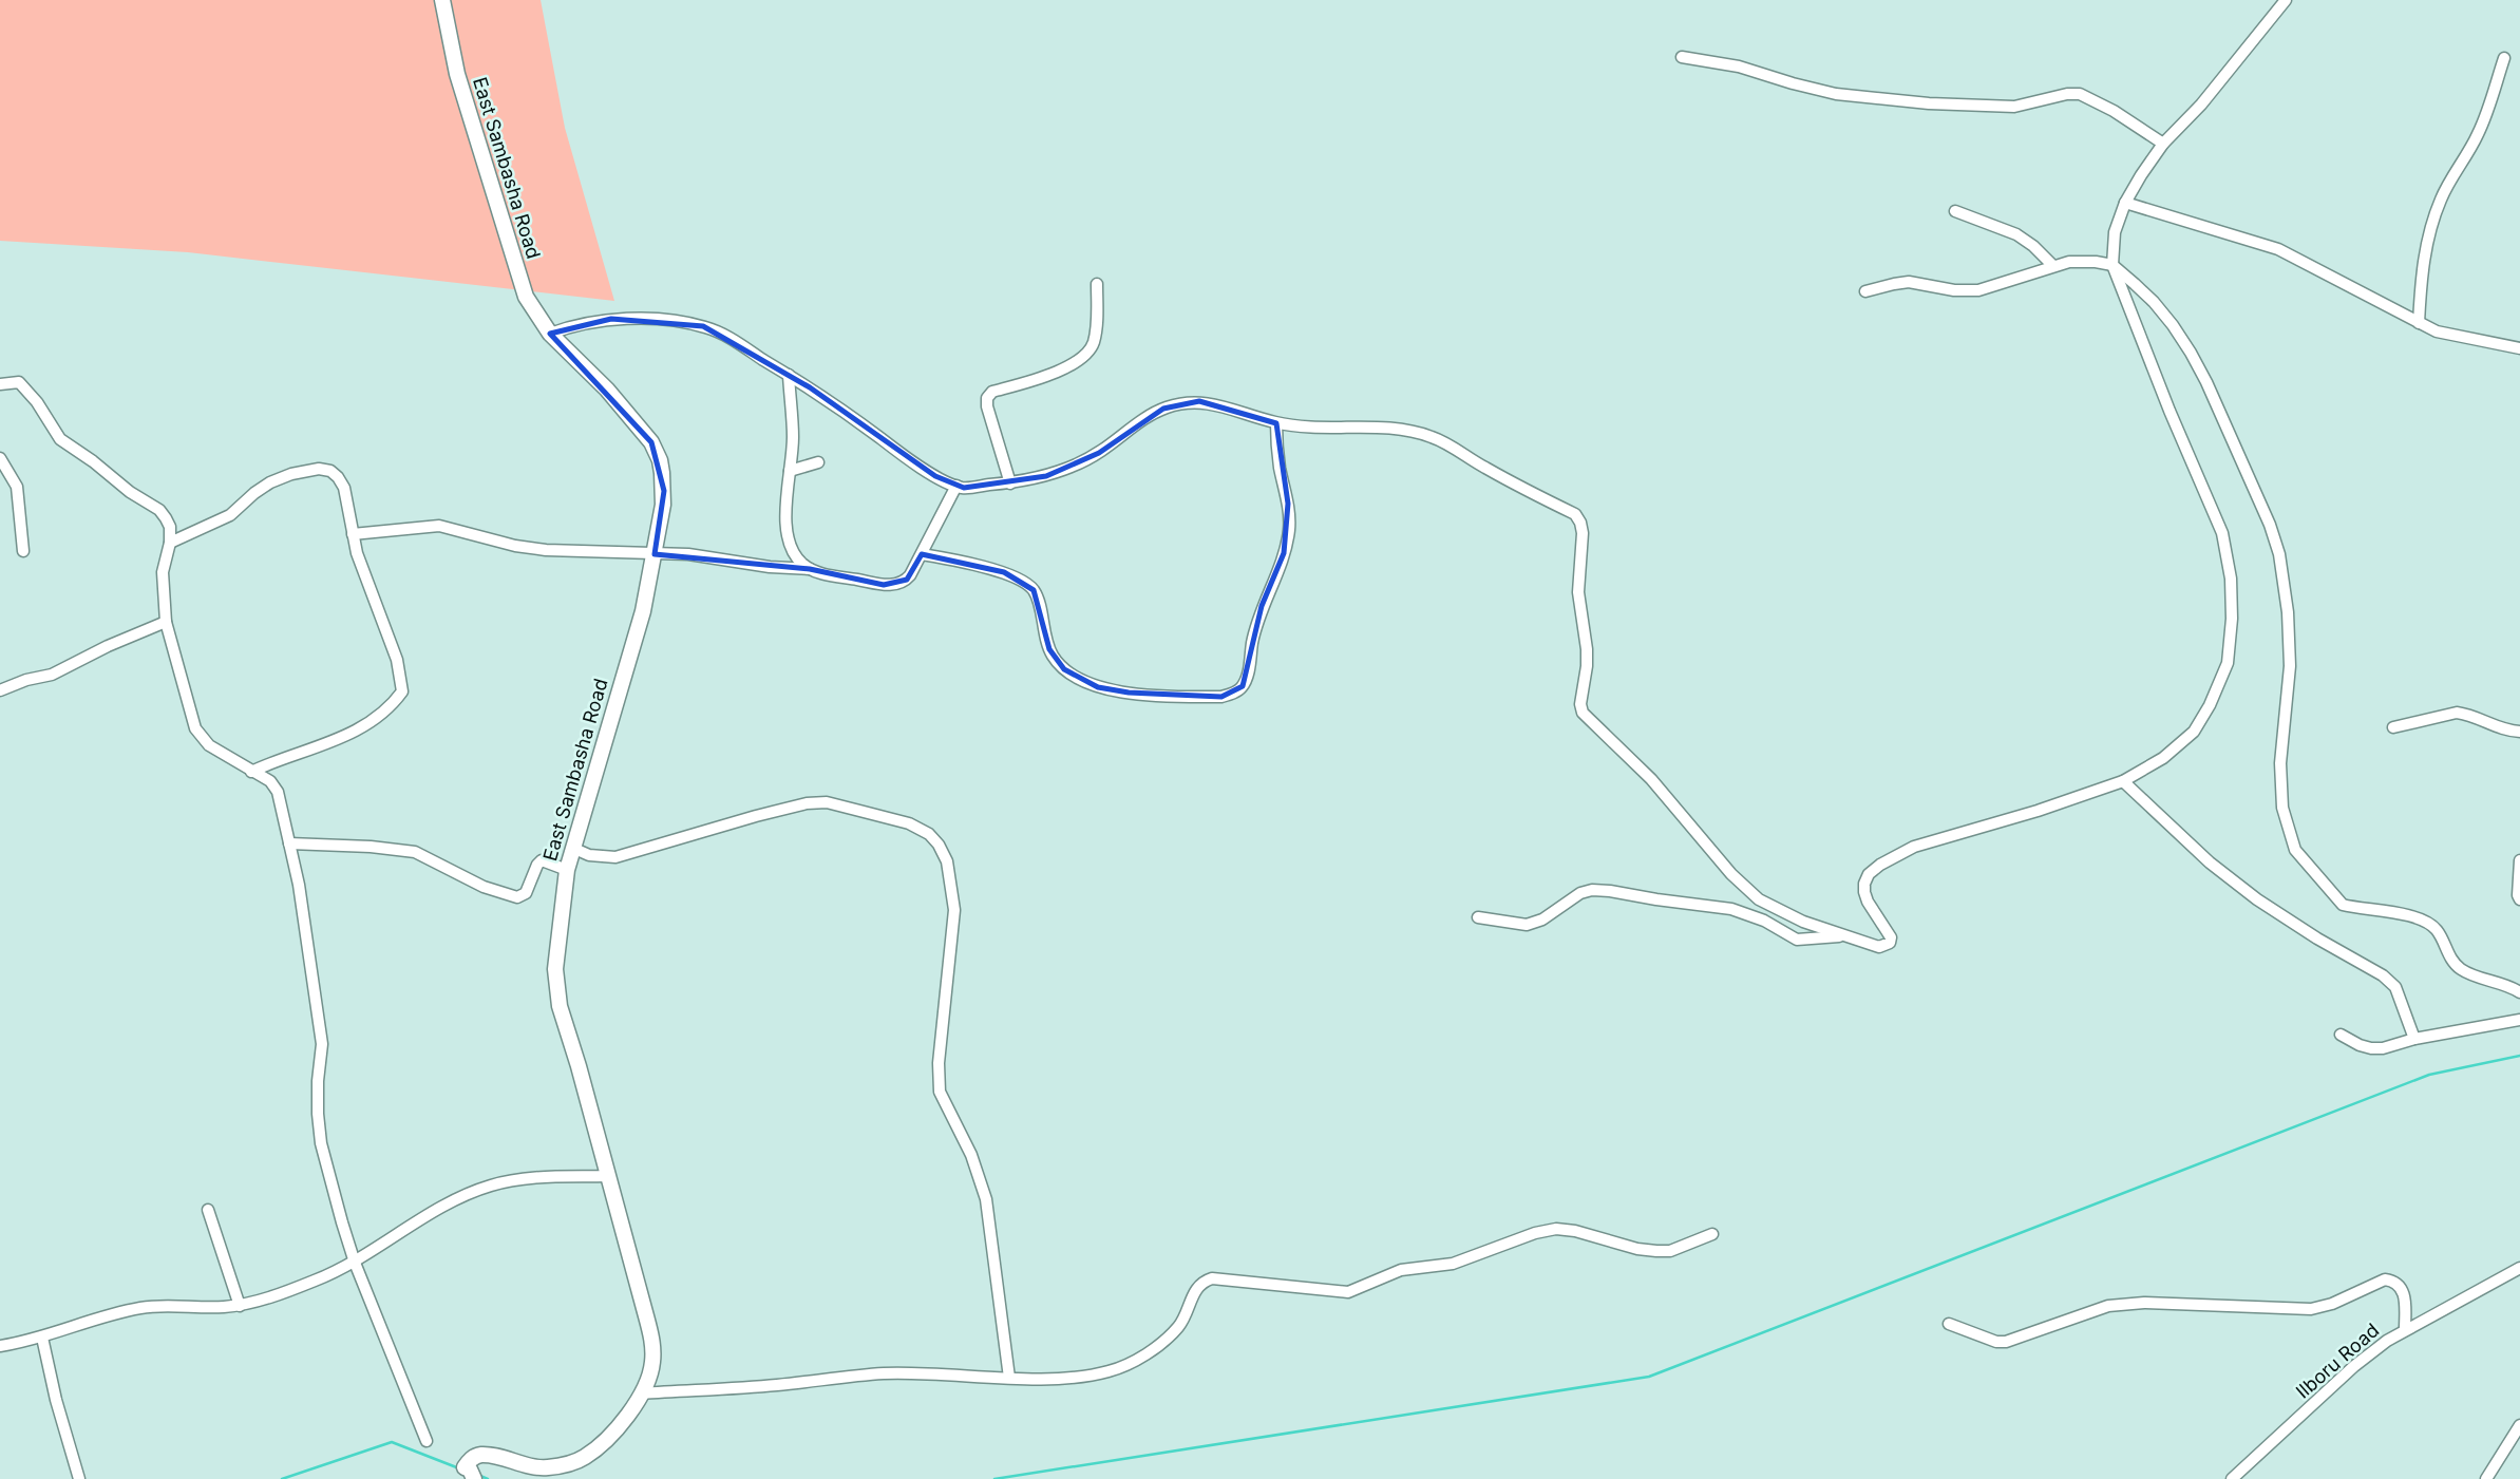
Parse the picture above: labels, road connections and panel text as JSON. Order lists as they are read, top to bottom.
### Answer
{
  "streets": {
    "street": ["East Sambasha Road", "Ilboru Road"]
  }
}
